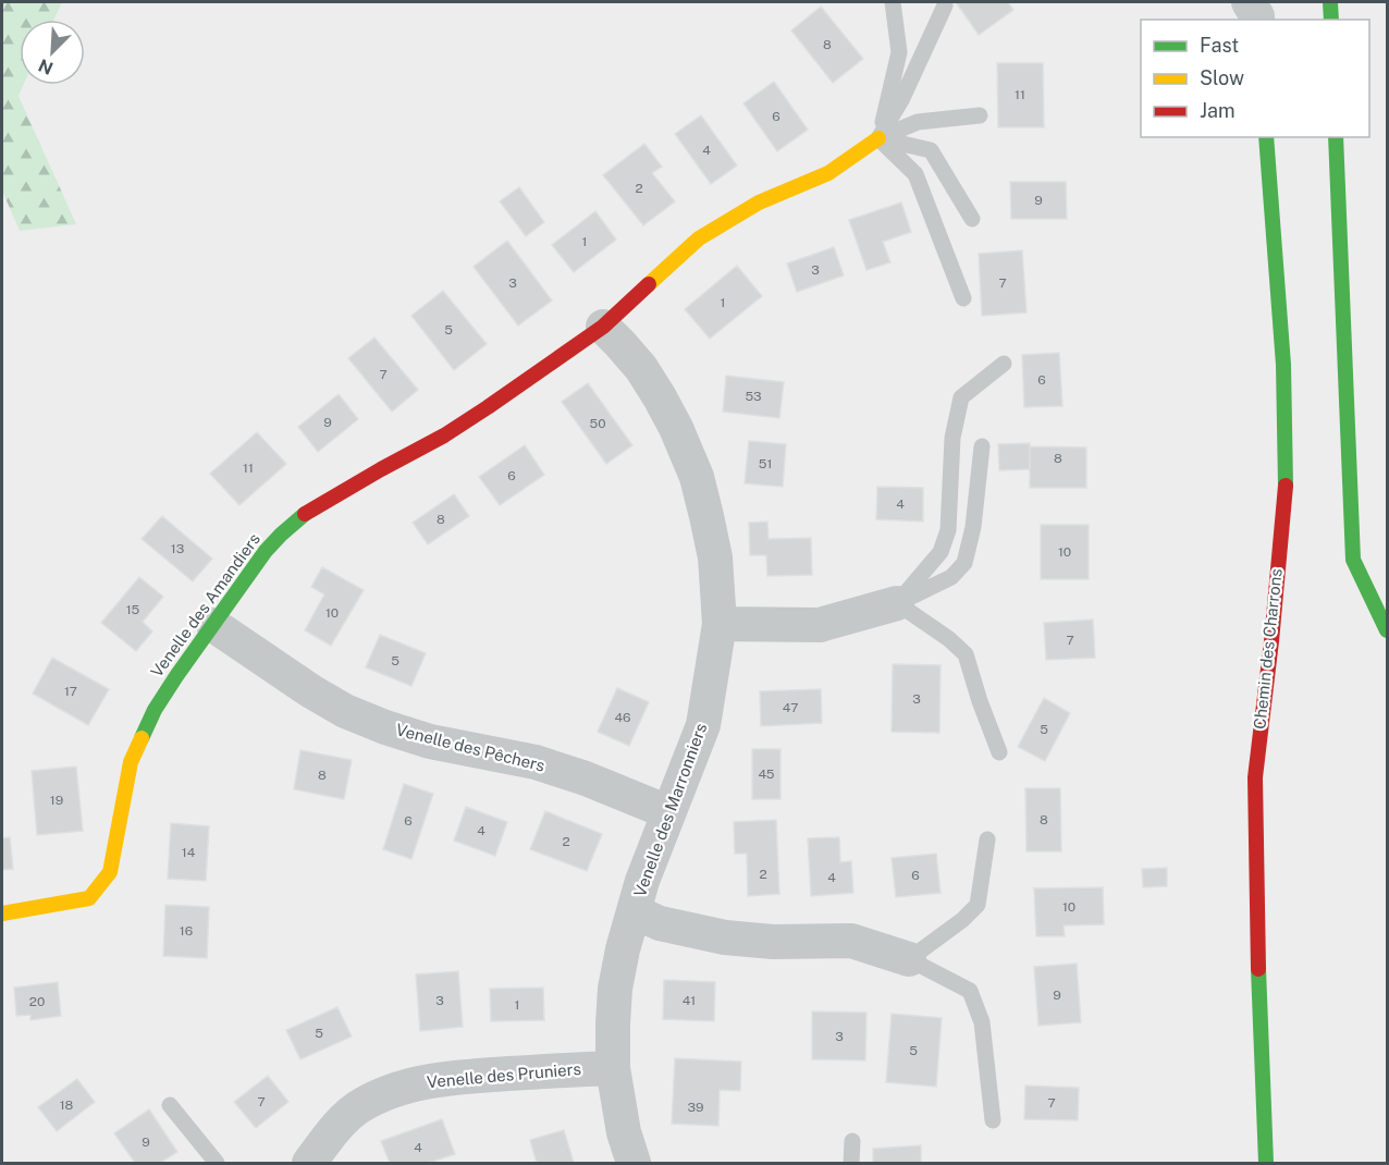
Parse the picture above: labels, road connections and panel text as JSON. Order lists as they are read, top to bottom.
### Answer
{
  "streets": {
    "main road": ["Venelle des Amandiers", "Chemin des Charrons"],
    "street": ["Venelle des Pêchers", "Venelle des Marronniers", "Venelle des Pruniers"]
  },
  "crossings": [
    ["Venelle des Amandiers", "Venelle des Pêchers"],
    ["Venelle des Amandiers", "Venelle des Marronniers"],
    ["Venelle des Pêchers", "Venelle des Marronniers"],
    ["Venelle des Marronniers", "Venelle des Pruniers"]
  ],
  "house_numbers": [
    "8",
    "11",
    "6",
    "4",
    "2",
    "9",
    "1",
    "3",
    "3",
    "7",
    "1",
    "5",
    "7",
    "6",
    "53",
    "9",
    "50",
    "8",
    "51",
    "11",
    "6",
    "4",
    "8",
    "13",
    "10",
    "15",
    "10",
    "7",
    "5",
    "17",
    "3",
    "47",
    "46",
    "5",
    "45",
    "8",
    "19",
    "8",
    "6",
    "4",
    "2",
    "14",
    "2",
    "6",
    "4",
    "10",
    "16",
    "9",
    "3",
    "41",
    "20",
    "1",
    "5",
    "3",
    "5",
    "7",
    "7",
    "18",
    "39",
    "9",
    "4"
  ],
  "legend": ["Fast", "Slow", "Jam"],
  "north": "bottom left"
}
